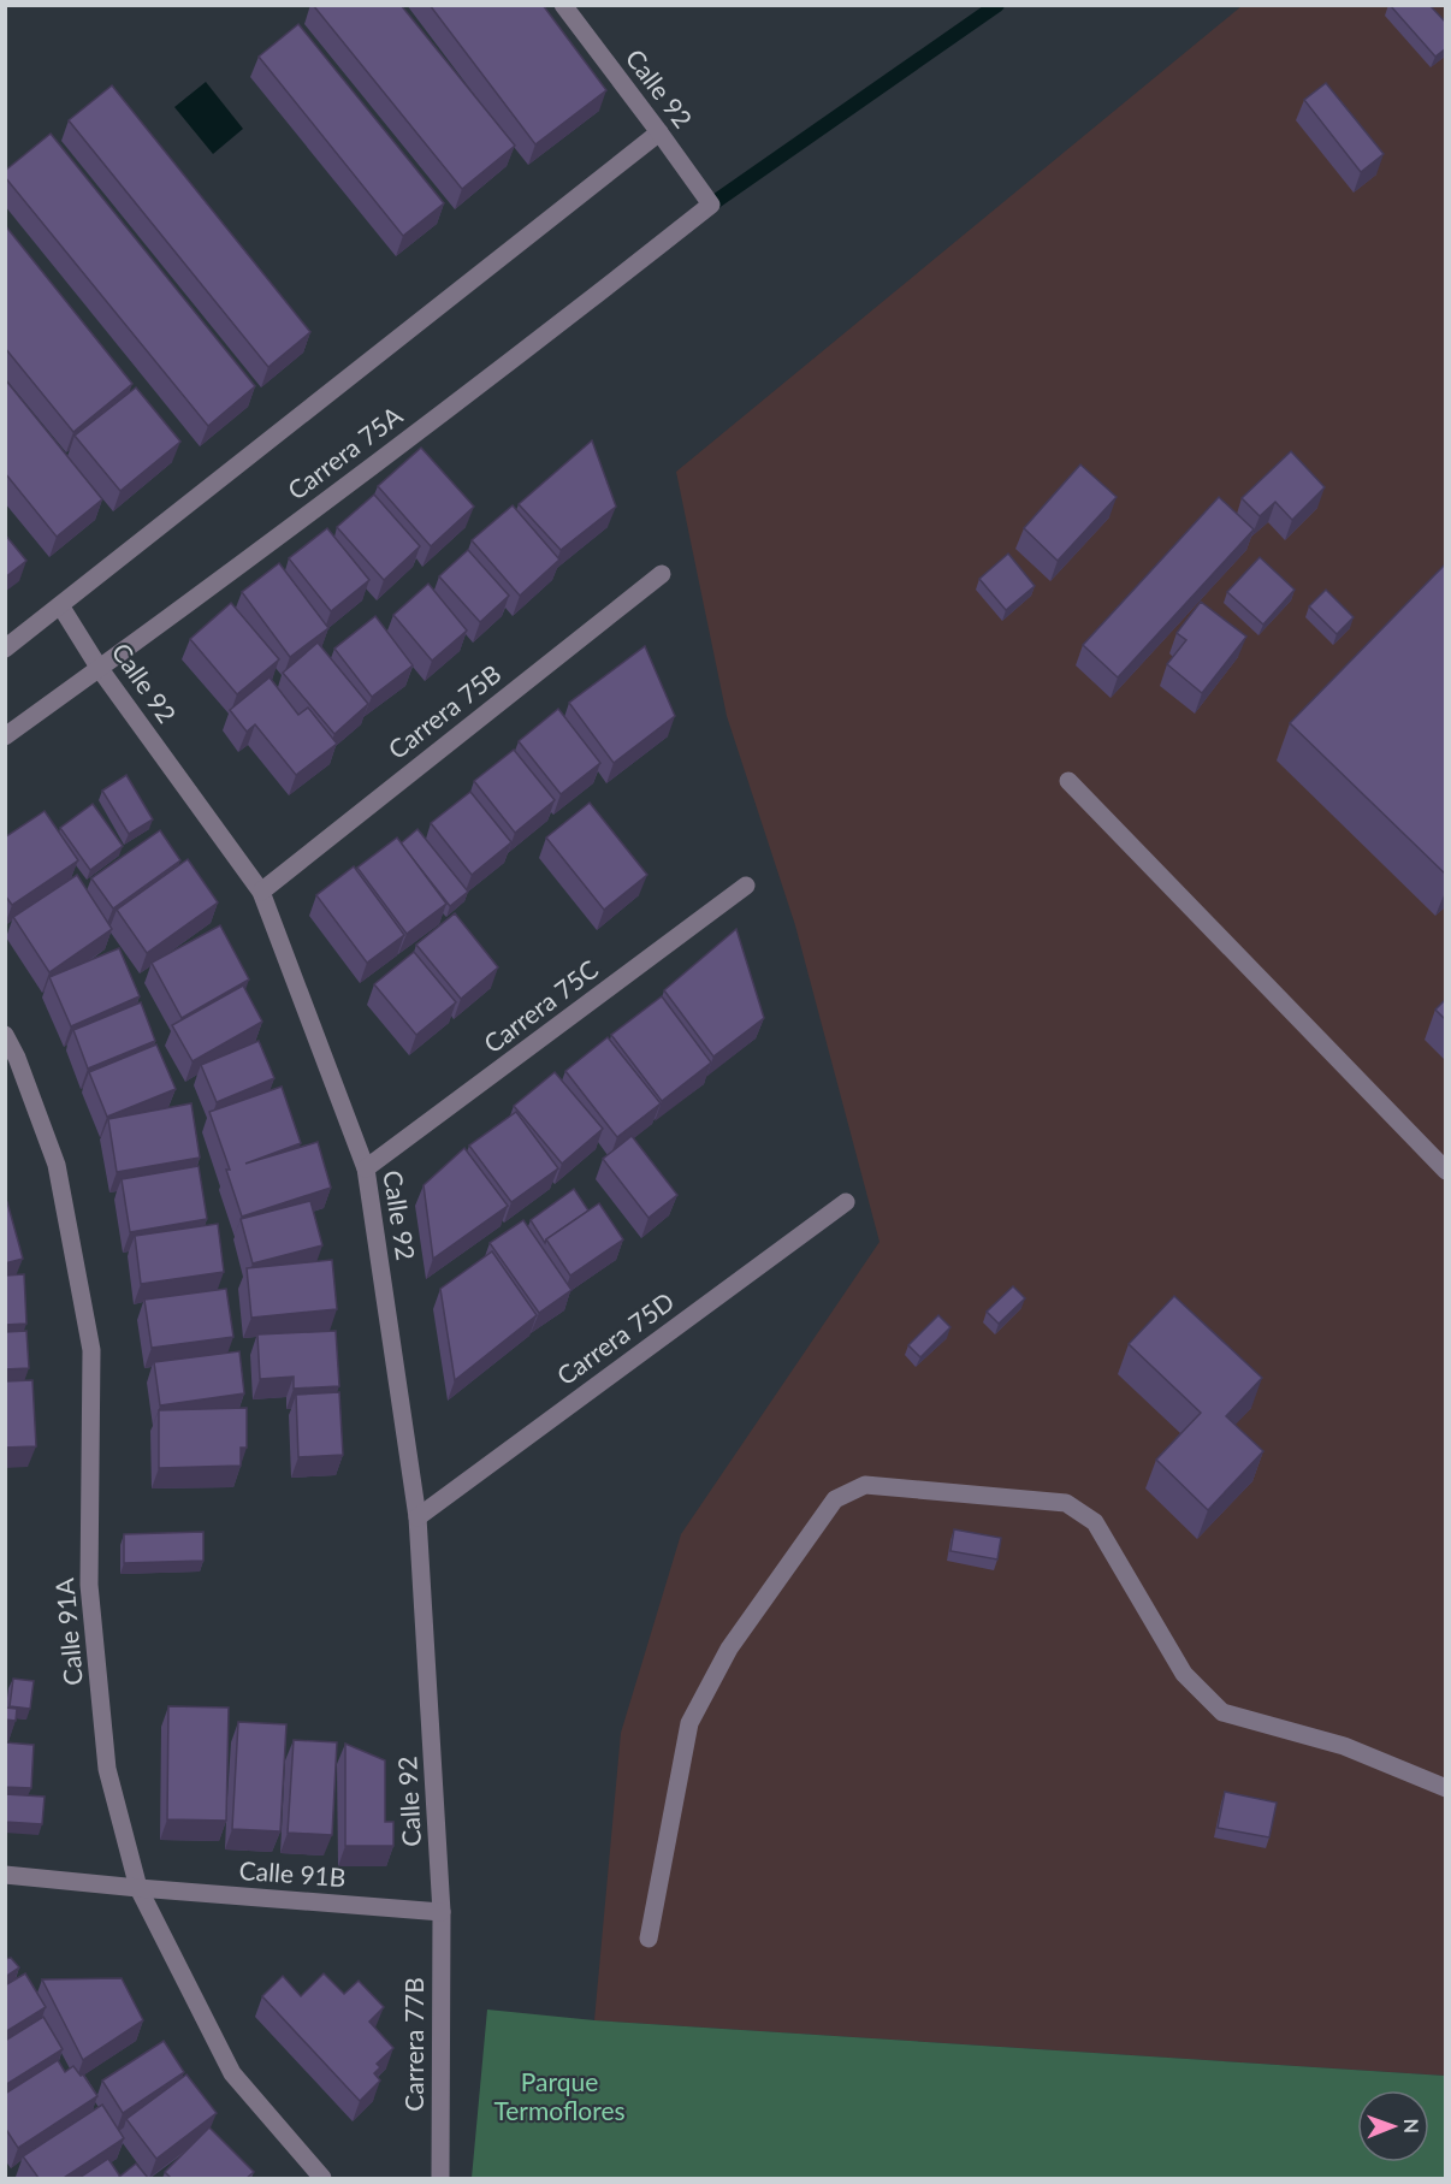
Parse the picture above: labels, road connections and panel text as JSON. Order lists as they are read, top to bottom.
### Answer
{
  "streets": {
    "street": [
      "Calle 92",
      "Carrera 75A",
      "Carrera 75B",
      "Carrera 75C",
      "Carrera 75D",
      "Calle 91A",
      "Calle 91B",
      "Carrera 77B"
    ]
  },
  "crossings": [
    ["Calle 92", "Carrera 75A"],
    ["Calle 92", "Carrera 75B"],
    ["Calle 92", "Carrera 75C"],
    ["Calle 92", "Carrera 75D"],
    ["Calle 92", "Calle 91B"],
    ["Calle 92", "Carrera 77B"],
    ["Calle 91A", "Calle 91B"],
    ["Calle 91B", "Carrera 77B"]
  ],
  "parks": ["Parque Termoflores"],
  "north": "right"
}
